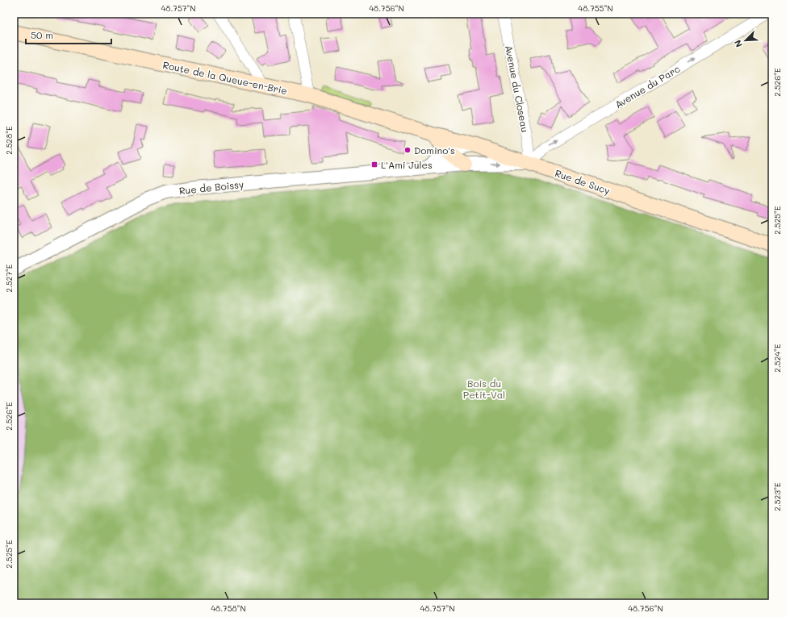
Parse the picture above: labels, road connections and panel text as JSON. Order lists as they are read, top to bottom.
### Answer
{
  "streets": {
    "main road": ["Route de la Queue-en-Brie", "Rue de Sucy"],
    "street": ["Avenue du Parc", "Avenue du Closeau", "Rue de Boissy"]
  },
  "crossings": [
    ["Route de la Queue-en-Brie", "Rue de Sucy"],
    ["Avenue du Parc", "Avenue du Closeau"],
    ["Avenue du Parc", "Rue de Sucy"],
    ["Avenue du Parc", "Rue de Boissy"],
    ["Avenue du Closeau", "Rue de Sucy"],
    ["Avenue du Closeau", "Rue de Boissy"],
    ["Rue de Sucy", "Rue de Boissy"]
  ],
  "one_way": ["Avenue du Parc"],
  "parks": ["Bois du Petit-Val"],
  "places": {
    "other": ["Domino's"],
    "transit": ["L'Ami Jules"]
  },
  "scale_bar": "50 m",
  "north": "bottom left",
  "coordinates": [
    "48.757°N",
    "48.756°N",
    "48.755°N",
    "2.526°E",
    "2.528°E",
    "2.525°E",
    "2.527°E",
    "2.524°E",
    "2.523°E",
    "48.758°N"
  ]
}
